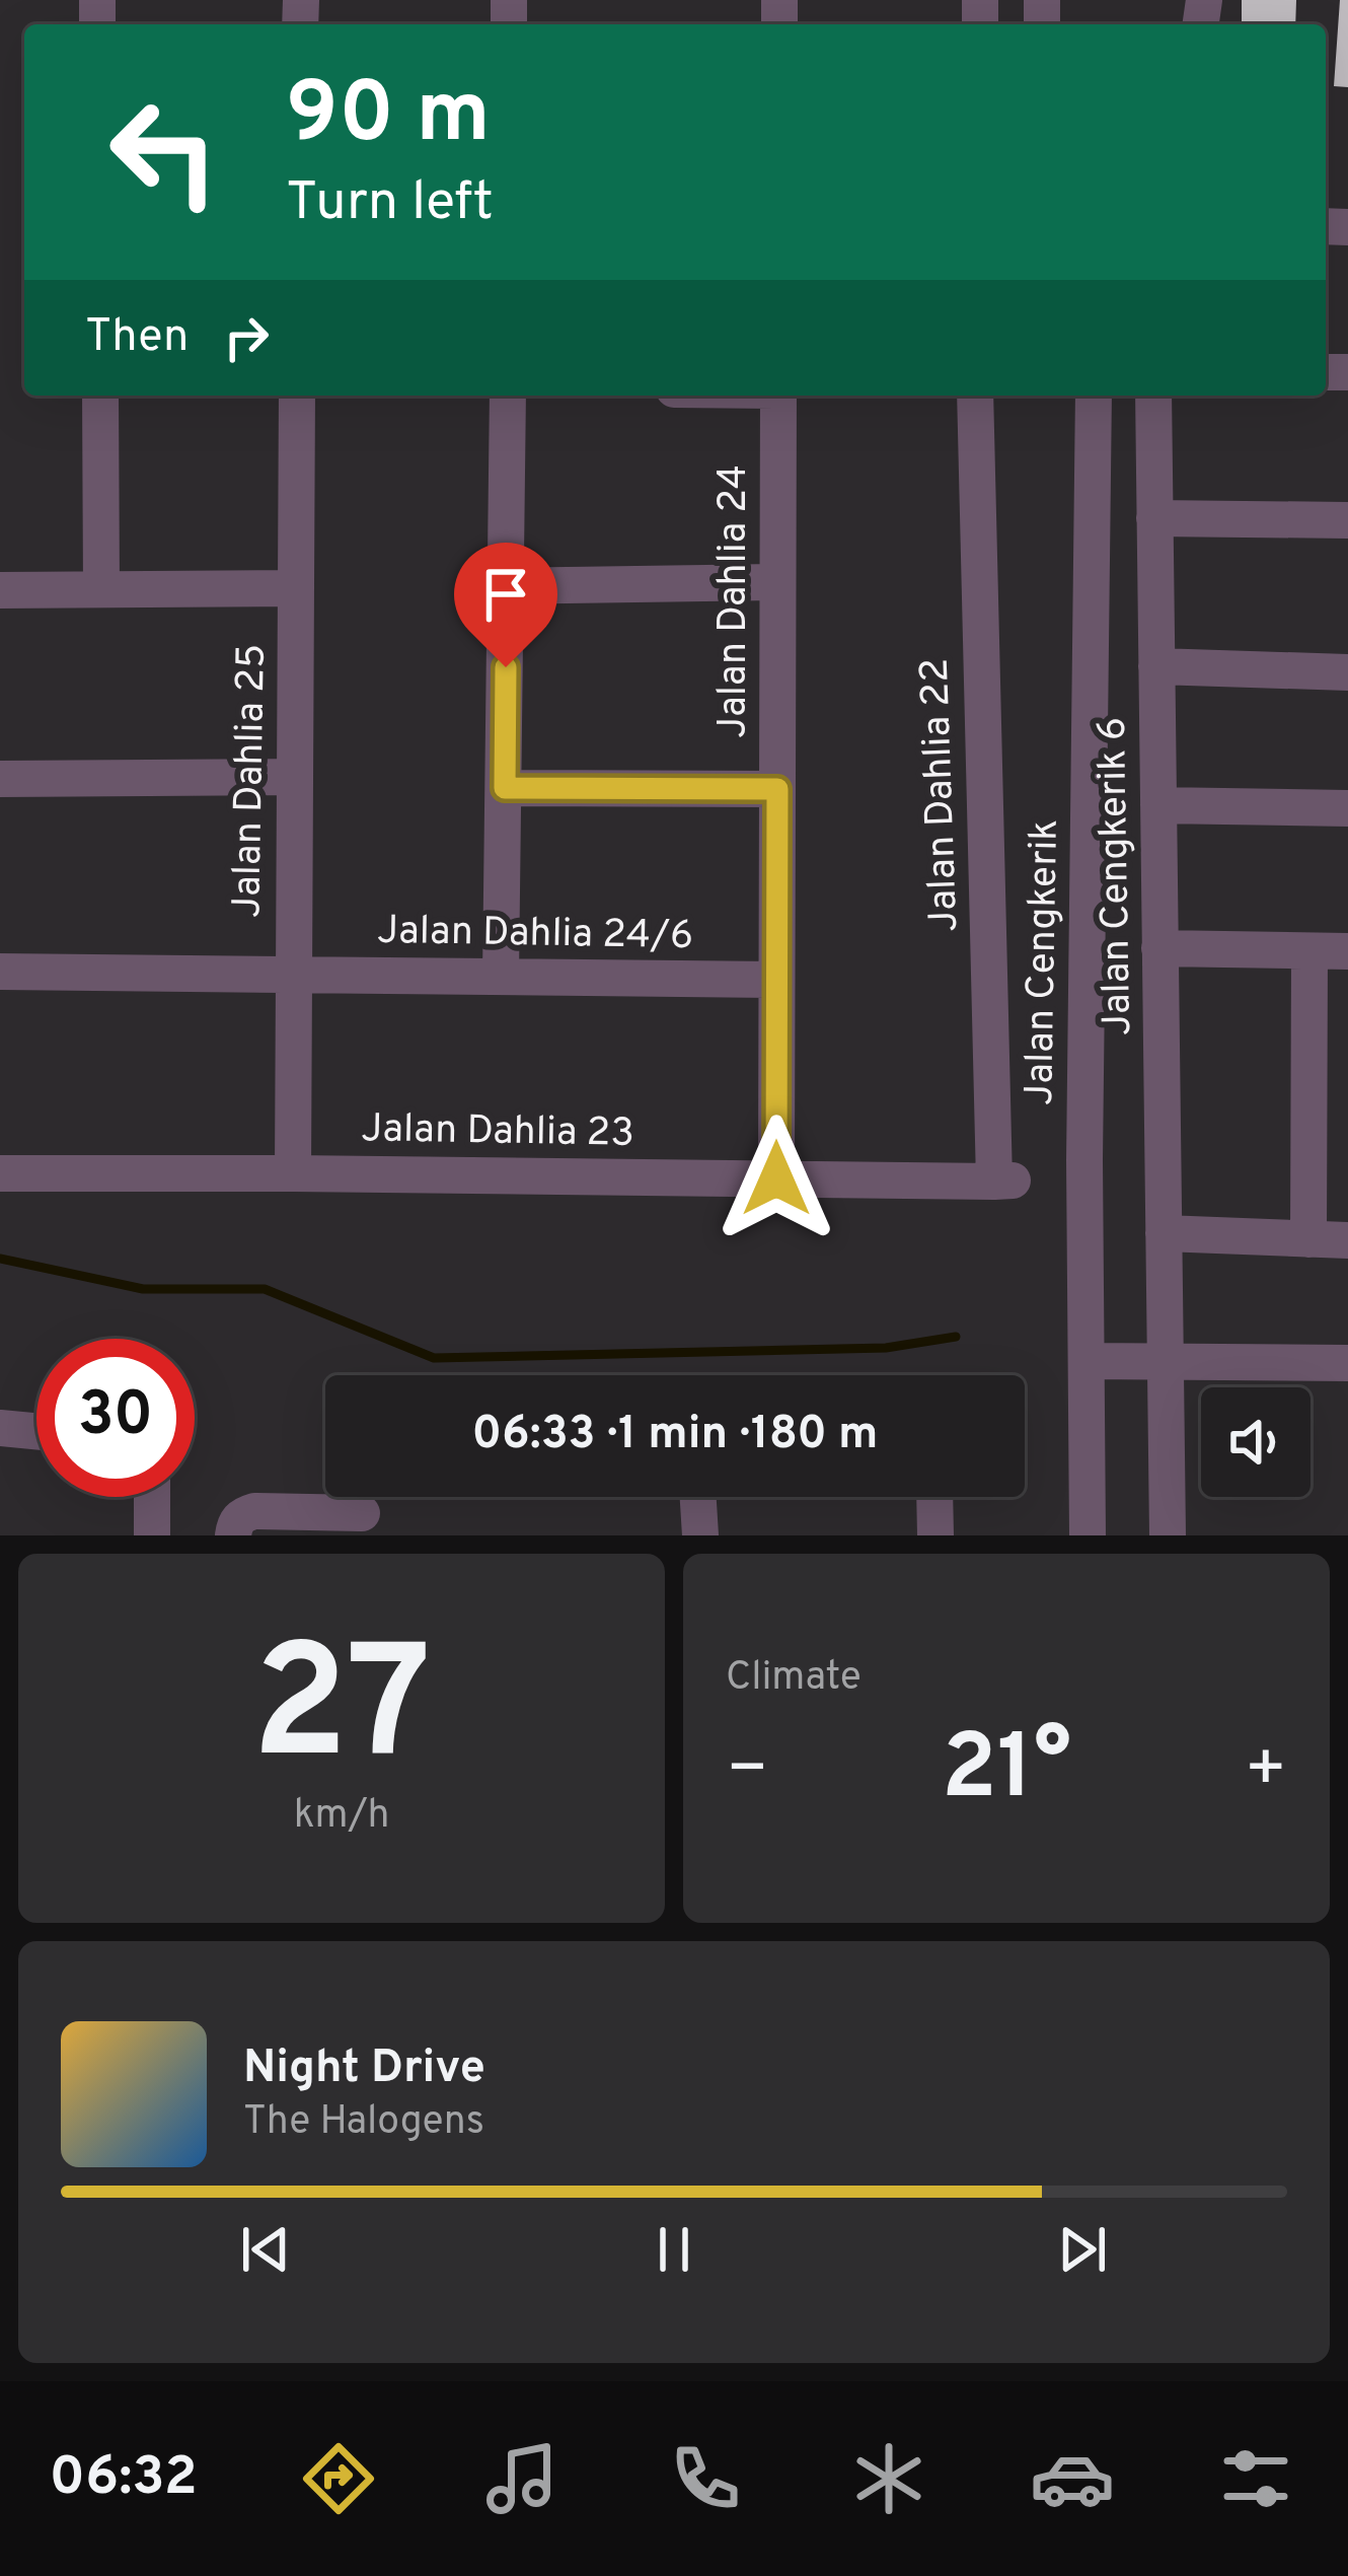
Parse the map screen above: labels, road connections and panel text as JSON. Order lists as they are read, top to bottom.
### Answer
{
  "streets": {
    "street": [
      "Jalan Dahlia 24",
      "Jalan Dahlia 25",
      "Jalan Dahlia 22",
      "Jalan Cengkerik 6",
      "Jalan Dahlia 24/6",
      "Jalan Cengkerik",
      "Jalan Dahlia 23"
    ]
  },
  "crossings": [
    ["Jalan Dahlia 24", "Jalan Dahlia 24/6"],
    ["Jalan Dahlia 24", "Jalan Dahlia 23"],
    ["Jalan Dahlia 25", "Jalan Dahlia 24/6"],
    ["Jalan Dahlia 25", "Jalan Dahlia 23"],
    ["Jalan Dahlia 22", "Jalan Dahlia 23"]
  ],
  "page": {
    "turn": ["90 m", "Turn left"],
    "then": "Then",
    "limit": "30",
    "trip": "06:33 · 1 min · 180 m",
    "tile": [
      ["27", "km/h"],
      "Climate"
    ],
    "heat": ["−", "21°", "+"],
    "song": ["Night Drive", "The Halogens"],
    "tabs": "06:32"
  }
}
